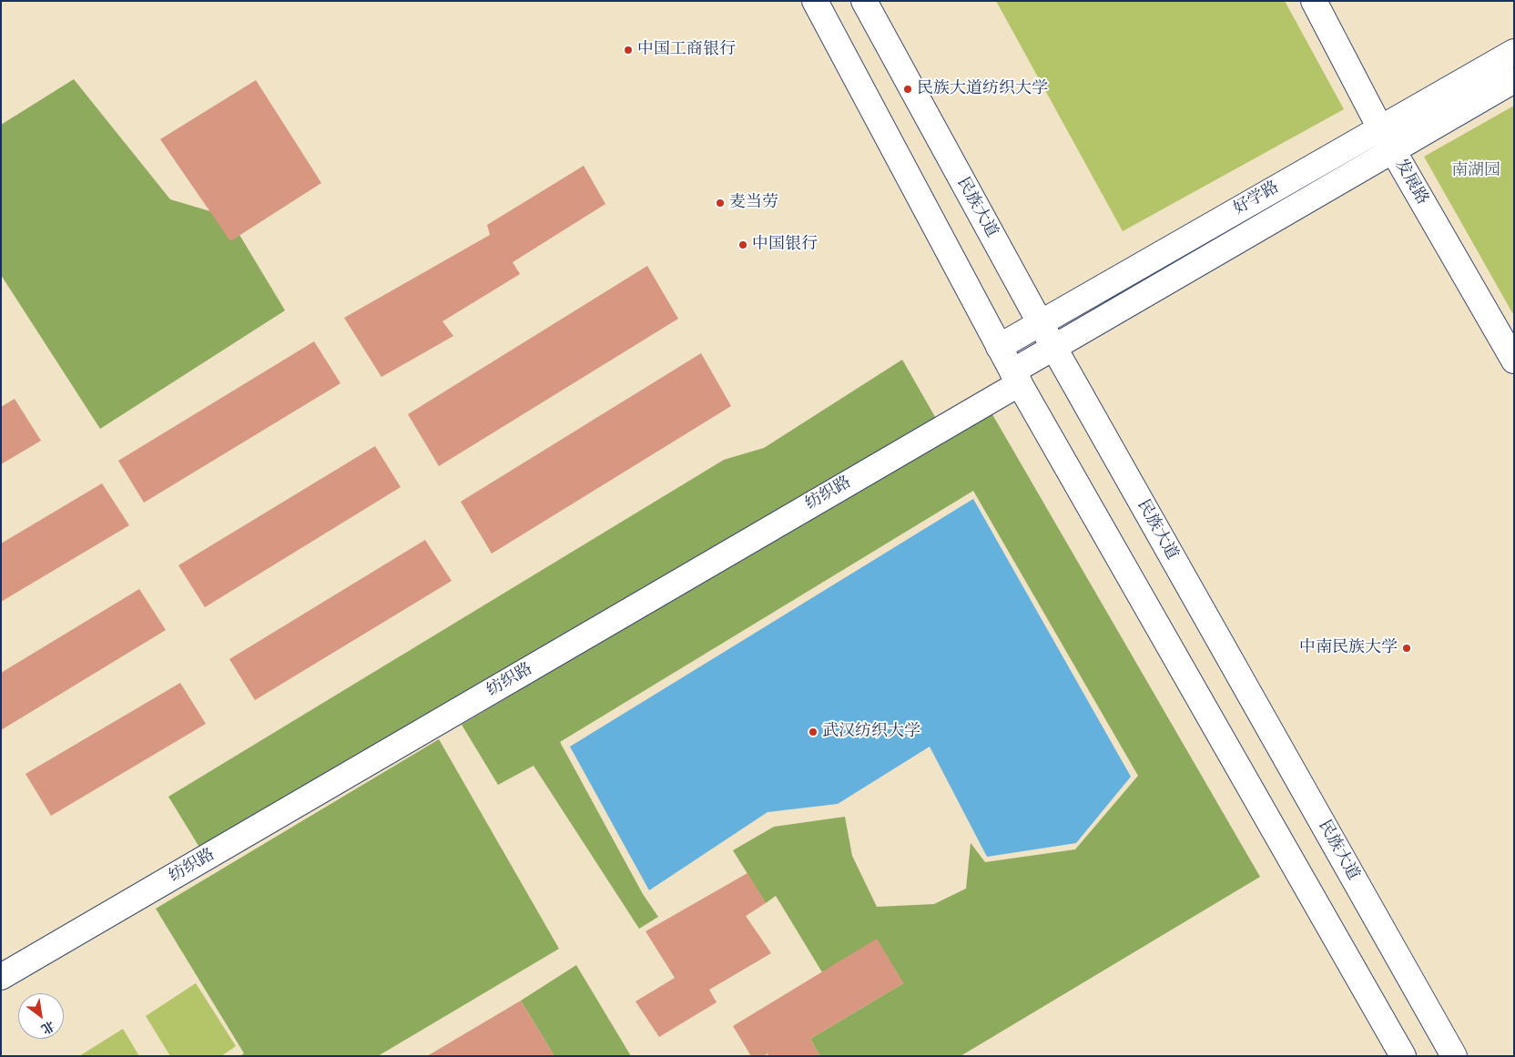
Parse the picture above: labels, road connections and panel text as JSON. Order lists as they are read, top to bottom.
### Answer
{
  "streets": {
    "main road": [
      "发展路",
      "好学路",
      "民族大道",
      "纺织路"
    ]
  },
  "crossings": [
    ["发展路", "好学路"],
    ["好学路", "民族大道"],
    ["好学路", "纺织路"]
  ],
  "parks": ["南湖园"],
  "places": [
    "中国工商银行",
    "民族大道纺织大学",
    "麦当劳",
    "中国银行",
    "中南民族大学",
    "武汉纺织大学"
  ],
  "north": "bottom right"
}
